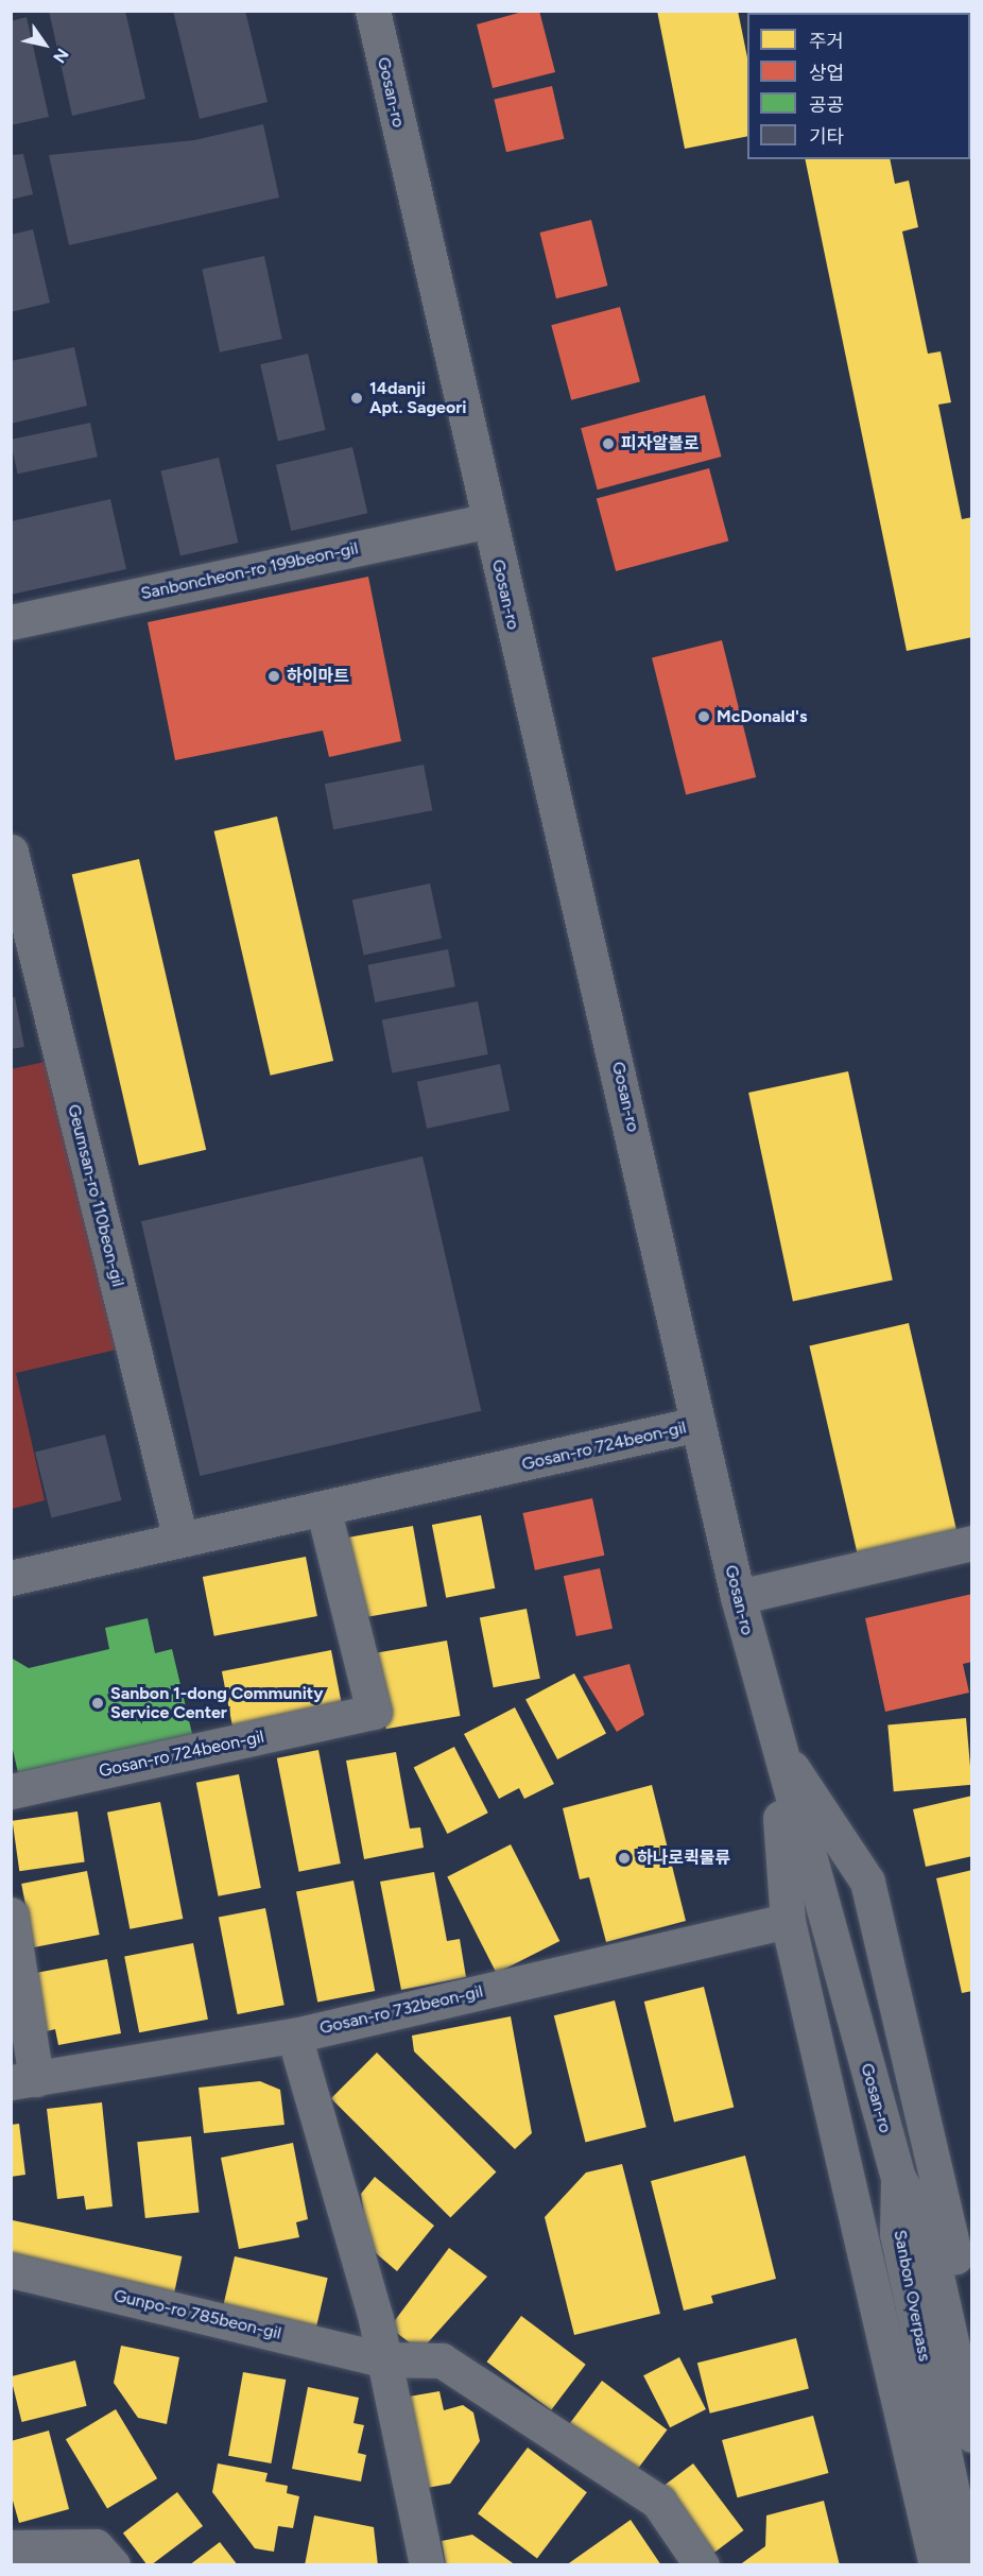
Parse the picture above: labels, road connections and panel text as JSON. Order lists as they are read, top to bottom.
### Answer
{
  "streets": {
    "street": [
      "Gosan-ro",
      "Sanboncheon-ro 199beon-gil",
      "Geumsan-ro 110beon-gil",
      "Gosan-ro 724beon-gil",
      "Gosan-ro 732beon-gil",
      "Sanbon Overpass",
      "Gunpo-ro 785beon-gil"
    ]
  },
  "crossings": [
    ["Gosan-ro", "Sanboncheon-ro 199beon-gil"],
    ["Gosan-ro", "Gosan-ro 724beon-gil"],
    ["Gosan-ro", "Sanbon Overpass"],
    ["Geumsan-ro 110beon-gil", "Gosan-ro 724beon-gil"]
  ],
  "places": [
    "14danji Apt. Sageori",
    "피자알볼로",
    "하이마트",
    "McDonald's",
    "Sanbon 1-dong Community Service Center",
    "하나로퀵물류"
  ],
  "legend": [
    "주거",
    "상업",
    "공공",
    "기타"
  ],
  "north": "bottom right"
}
